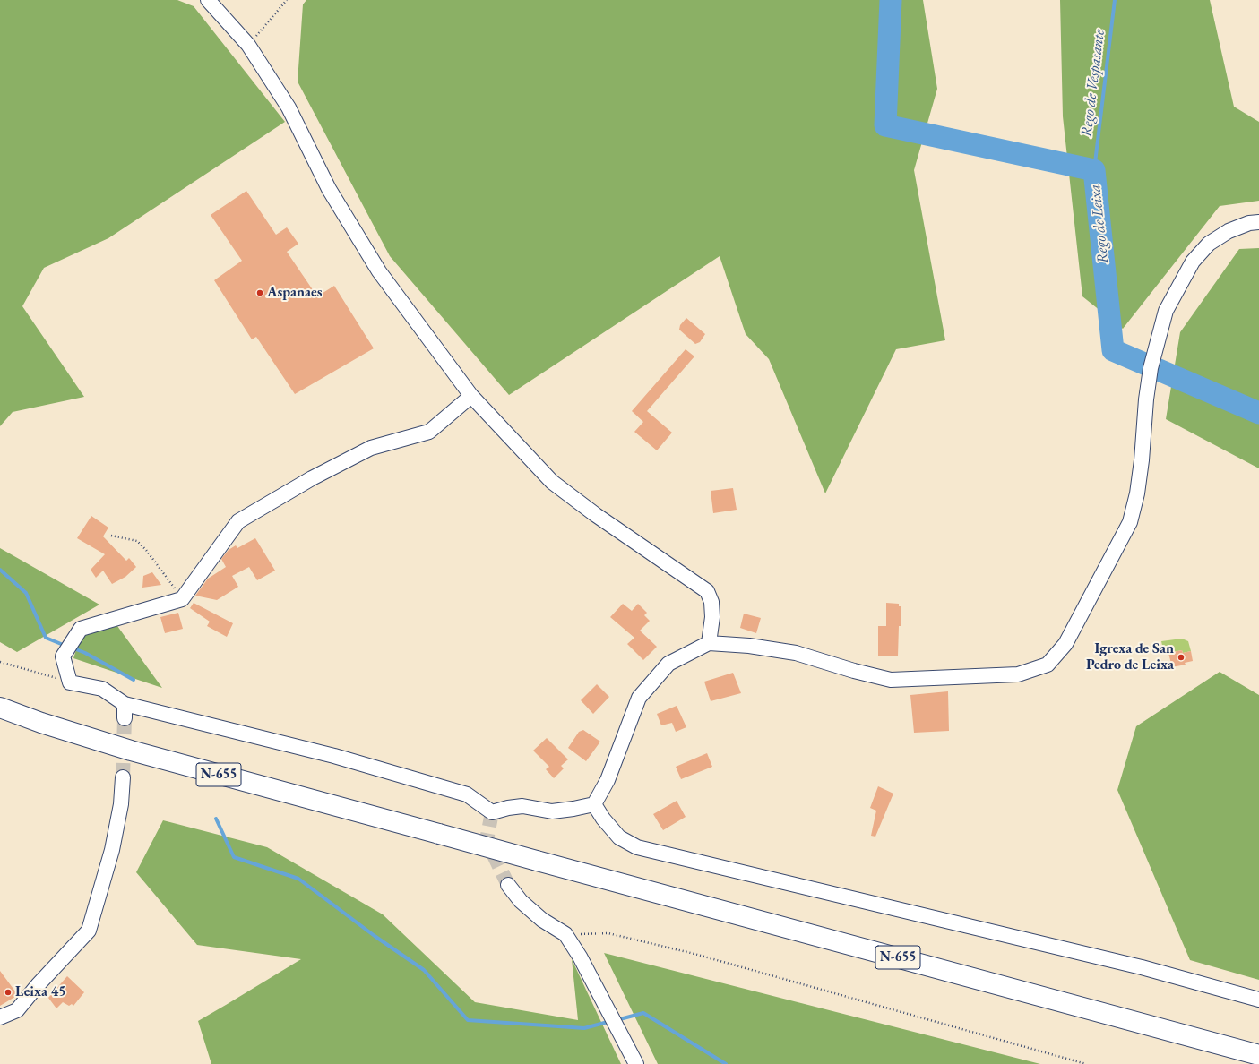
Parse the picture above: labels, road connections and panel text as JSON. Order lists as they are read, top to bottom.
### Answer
{
  "streets": {
    "highway": ["N-655"]
  },
  "water": ["Rego de Vespasante", "Rego de Leixa"],
  "places": ["Aspanaes", "Igrexa de San Pedro de Leixa", "Leixa 45"]
}
